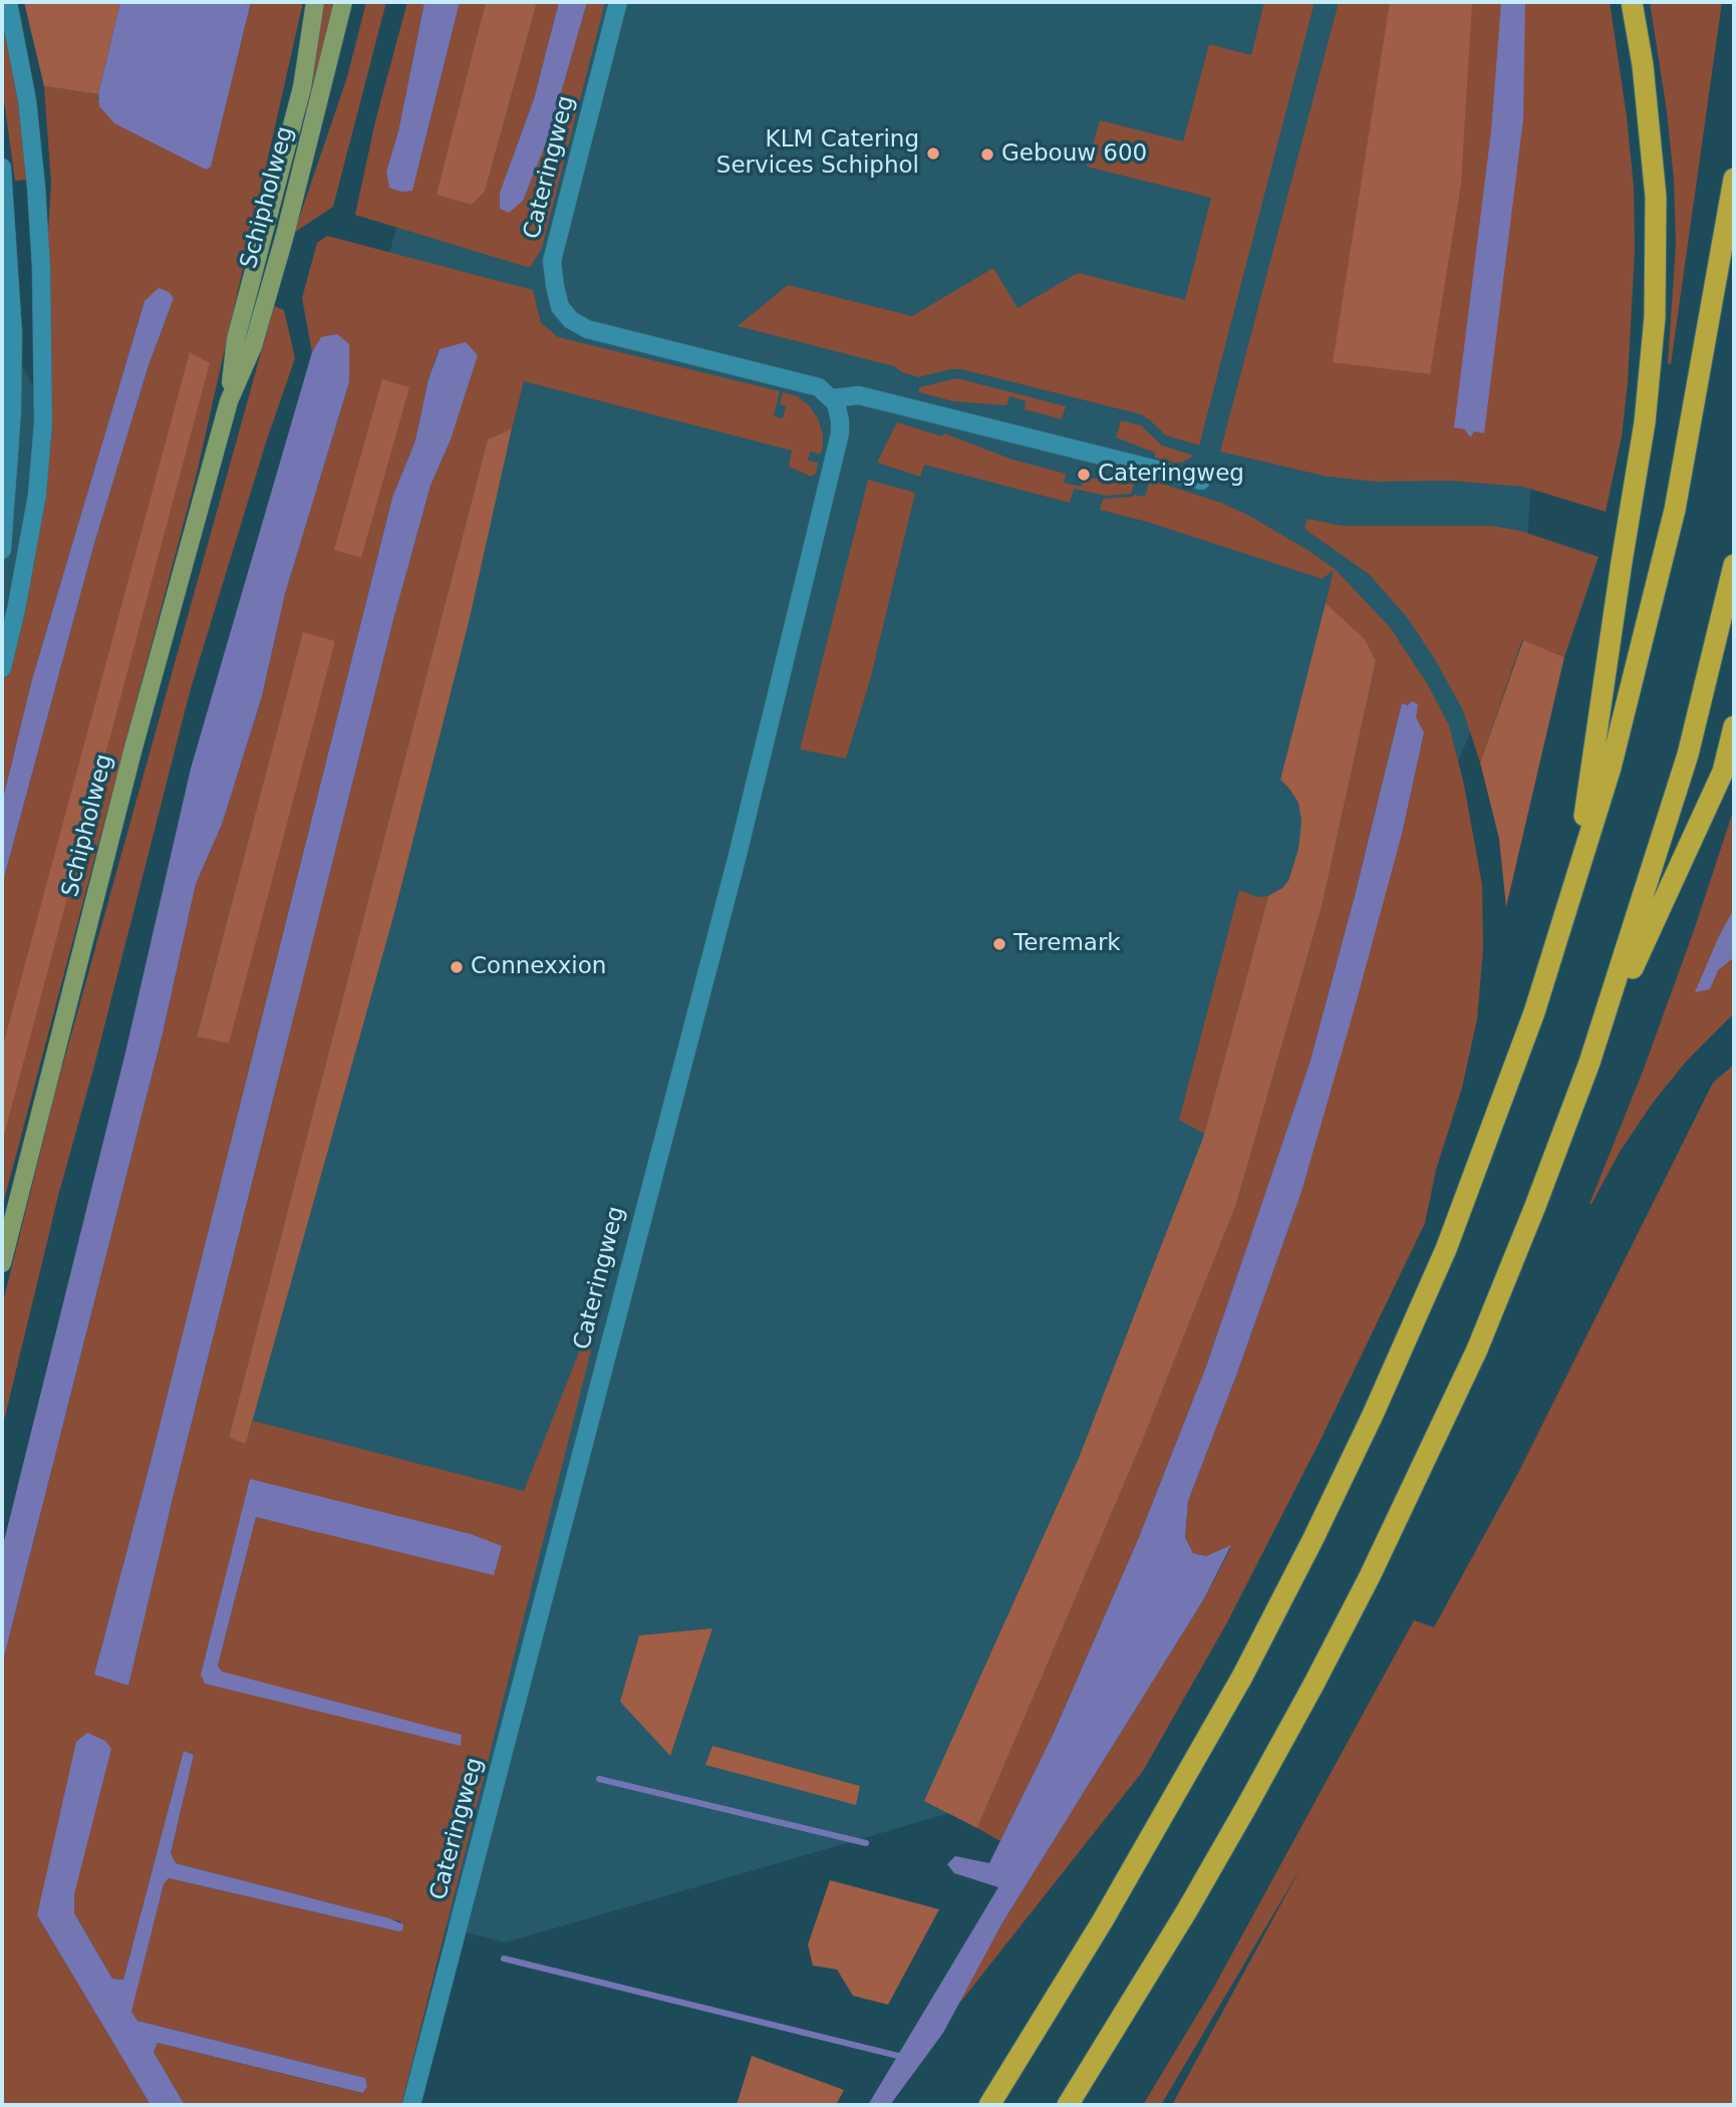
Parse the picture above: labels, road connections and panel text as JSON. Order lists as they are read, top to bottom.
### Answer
{
  "streets": {
    "main road": ["Schipholweg"],
    "street": ["Cateringweg"]
  },
  "places": [
    "KLM Catering Services Schiphol",
    "Gebouw 600",
    "Cateringweg",
    "Teremark",
    "Connexxion"
  ]
}
